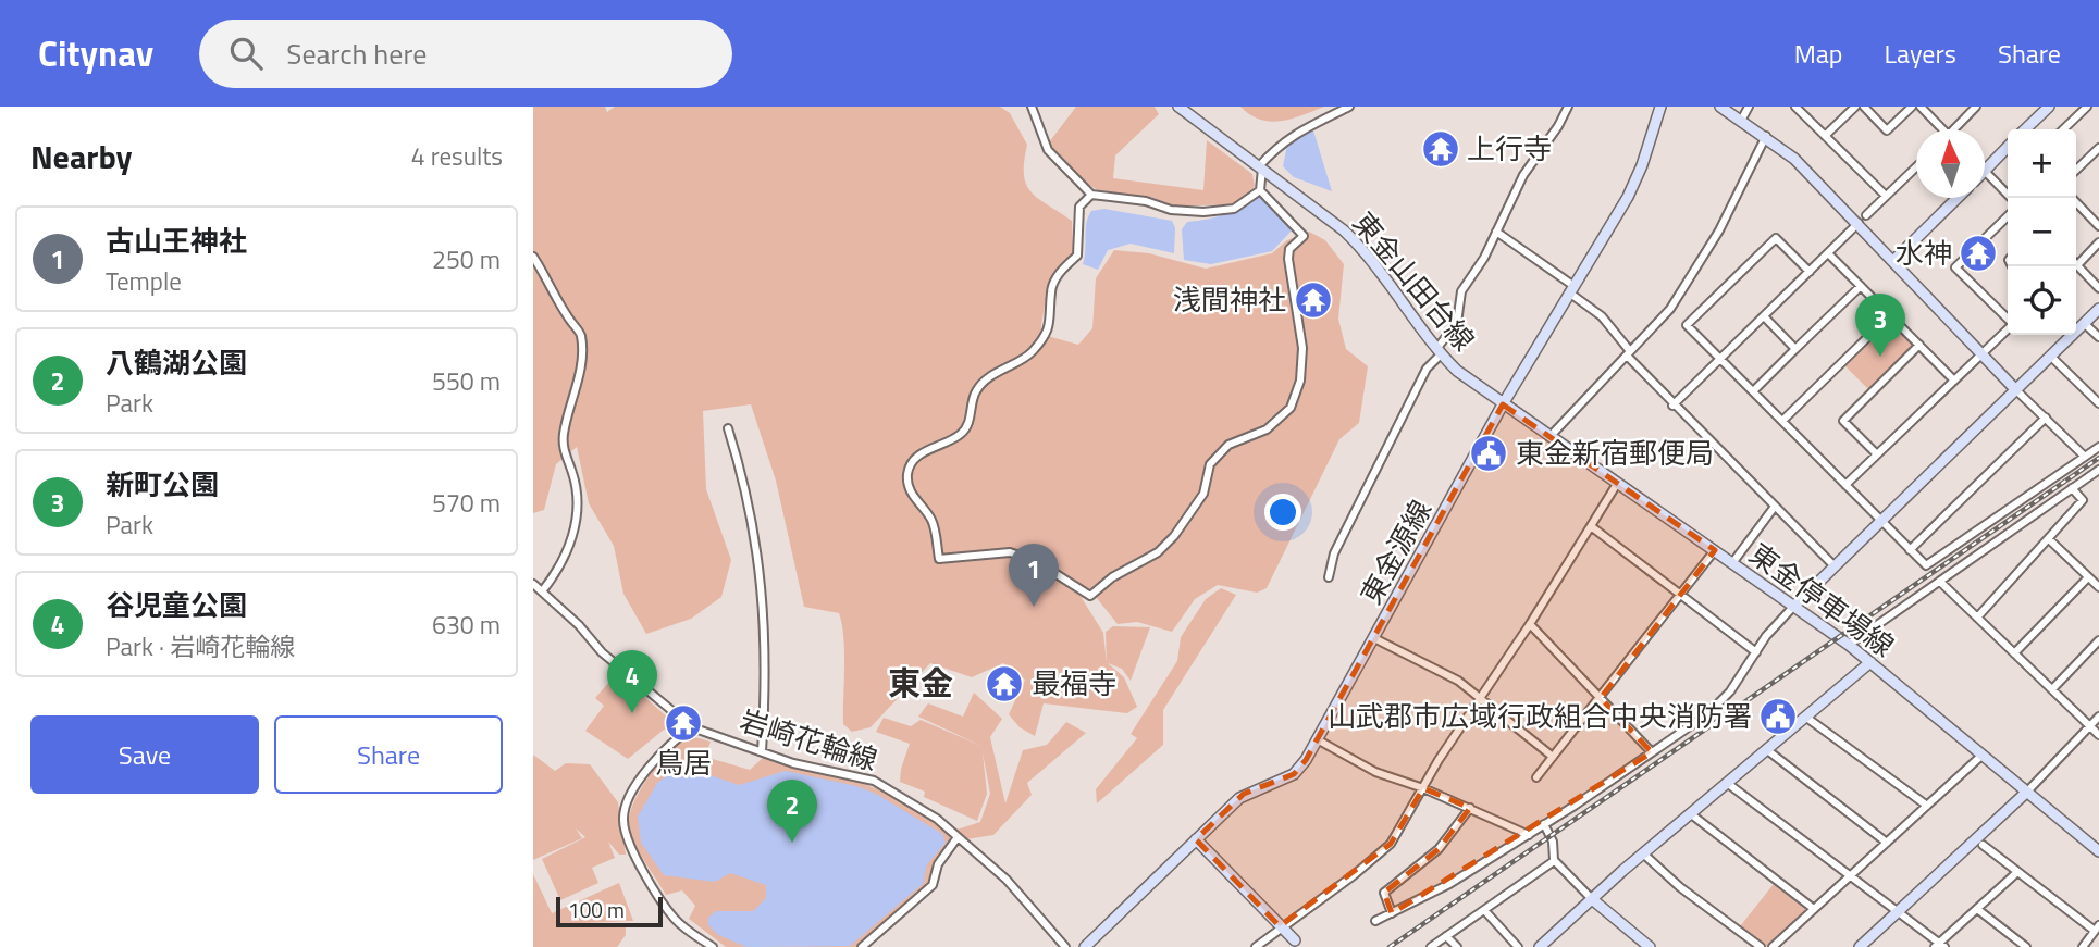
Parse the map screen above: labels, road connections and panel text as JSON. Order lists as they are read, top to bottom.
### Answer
{
  "streets": {
    "main road": ["東金山田台線", "東金源線", "東金停車場線"],
    "street": ["岩崎花輪線"]
  },
  "crossings": [
    ["東金山田台線", "東金源線"],
    ["東金山田台線", "東金停車場線"],
    ["東金源線", "東金停車場線"]
  ],
  "districts": ["東金"],
  "places": {
    "temple": [
      "上行寺",
      "水神",
      "浅間神社",
      "最福寺",
      "鳥居"
    ],
    "public building": ["東金新宿郵便局", "山武郡市広域行政組合中央消防署"]
  },
  "scale_bar": "100 m",
  "north": "top",
  "page": {
    "header": "Citynav",
    "search": "Search here",
    "nav": ["Map", "Layers", "Share"],
    "heading": ["Nearby", "4 results"],
    "map_buttons": ["+", "−"],
    "list": [
      {
        "mark": "1",
        "name": "古山王神社",
        "note": "Temple",
        "value": "250 m"
      },
      {
        "mark": "2",
        "name": "八鶴湖公園",
        "note": "Park",
        "value": "550 m"
      },
      {
        "mark": "3",
        "name": "新町公園",
        "note": "Park",
        "value": "570 m"
      },
      {
        "mark": "4",
        "name": "谷児童公園",
        "note": "Park · 岩崎花輪線",
        "value": "630 m"
      }
    ],
    "pins": [
      "3",
      "1",
      "4",
      "2"
    ],
    "buttons": ["Save", "Share"],
    "scale": "100 m"
  }
}
